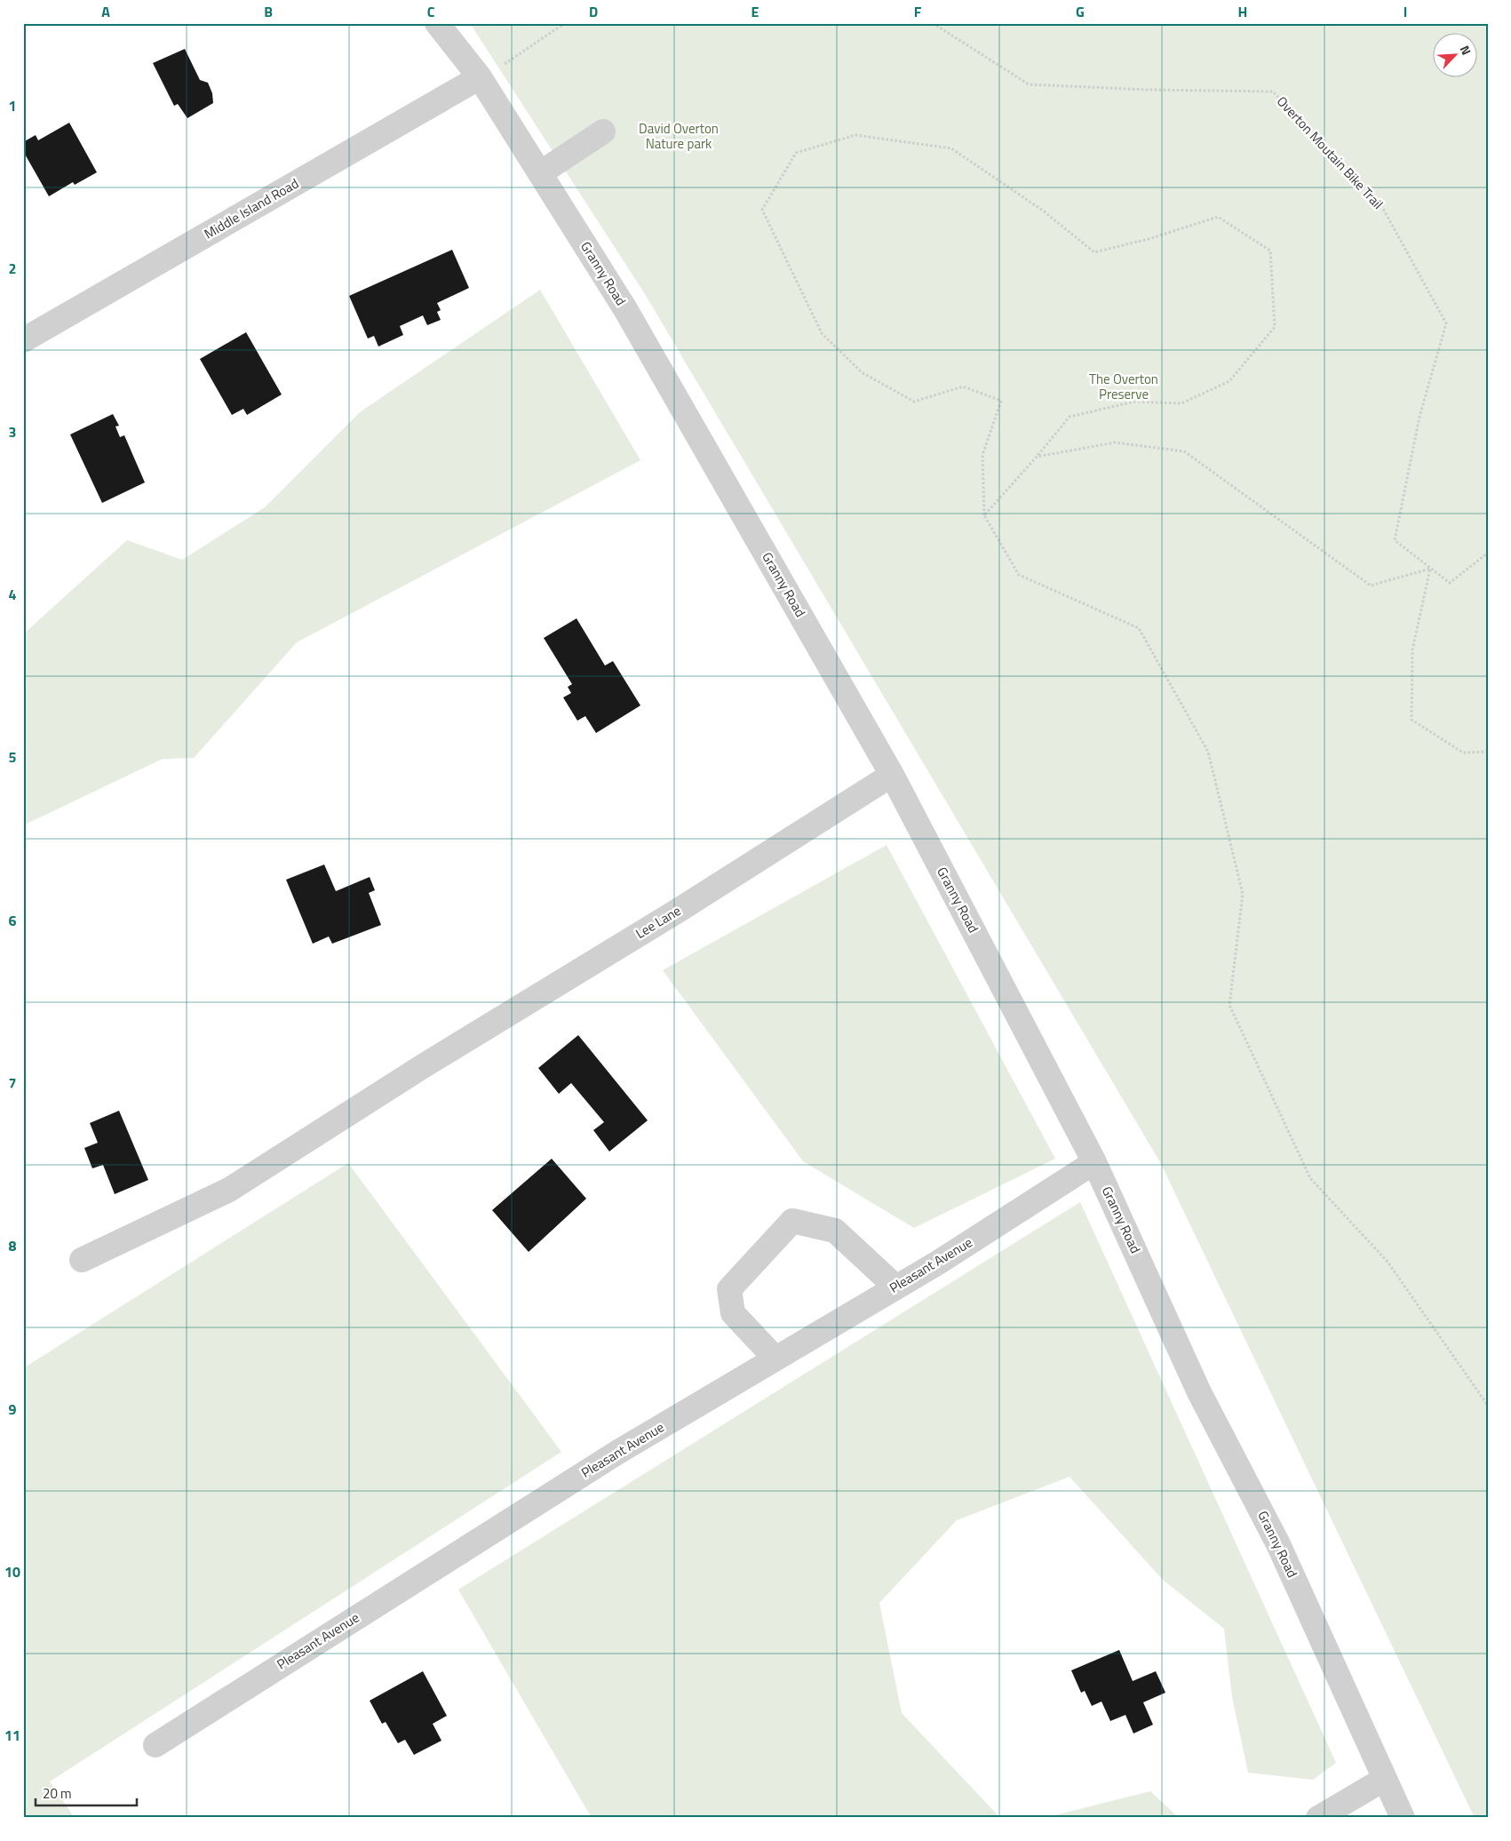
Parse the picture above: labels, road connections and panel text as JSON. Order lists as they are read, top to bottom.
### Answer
{
  "streets": {
    "street": [
      "Middle Island Road",
      "Granny Road",
      "Lee Lane",
      "Pleasant Avenue"
    ],
    "path": ["Overton Moutain Bike Trail"]
  },
  "crossings": [
    ["Middle Island Road", "Granny Road"],
    ["Granny Road", "Lee Lane"],
    ["Granny Road", "Pleasant Avenue"]
  ],
  "parks": ["David Overton Nature park", "The Overton Preserve"],
  "scale_bar": "20 m",
  "north": "top right",
  "grid": {
    "columns": [
      "A",
      "B",
      "C",
      "D",
      "E",
      "F",
      "G",
      "H",
      "I"
    ],
    "rows": [
      "1",
      "2",
      "3",
      "4",
      "5",
      "6",
      "7",
      "8",
      "9",
      "10",
      "11"
    ]
  }
}
